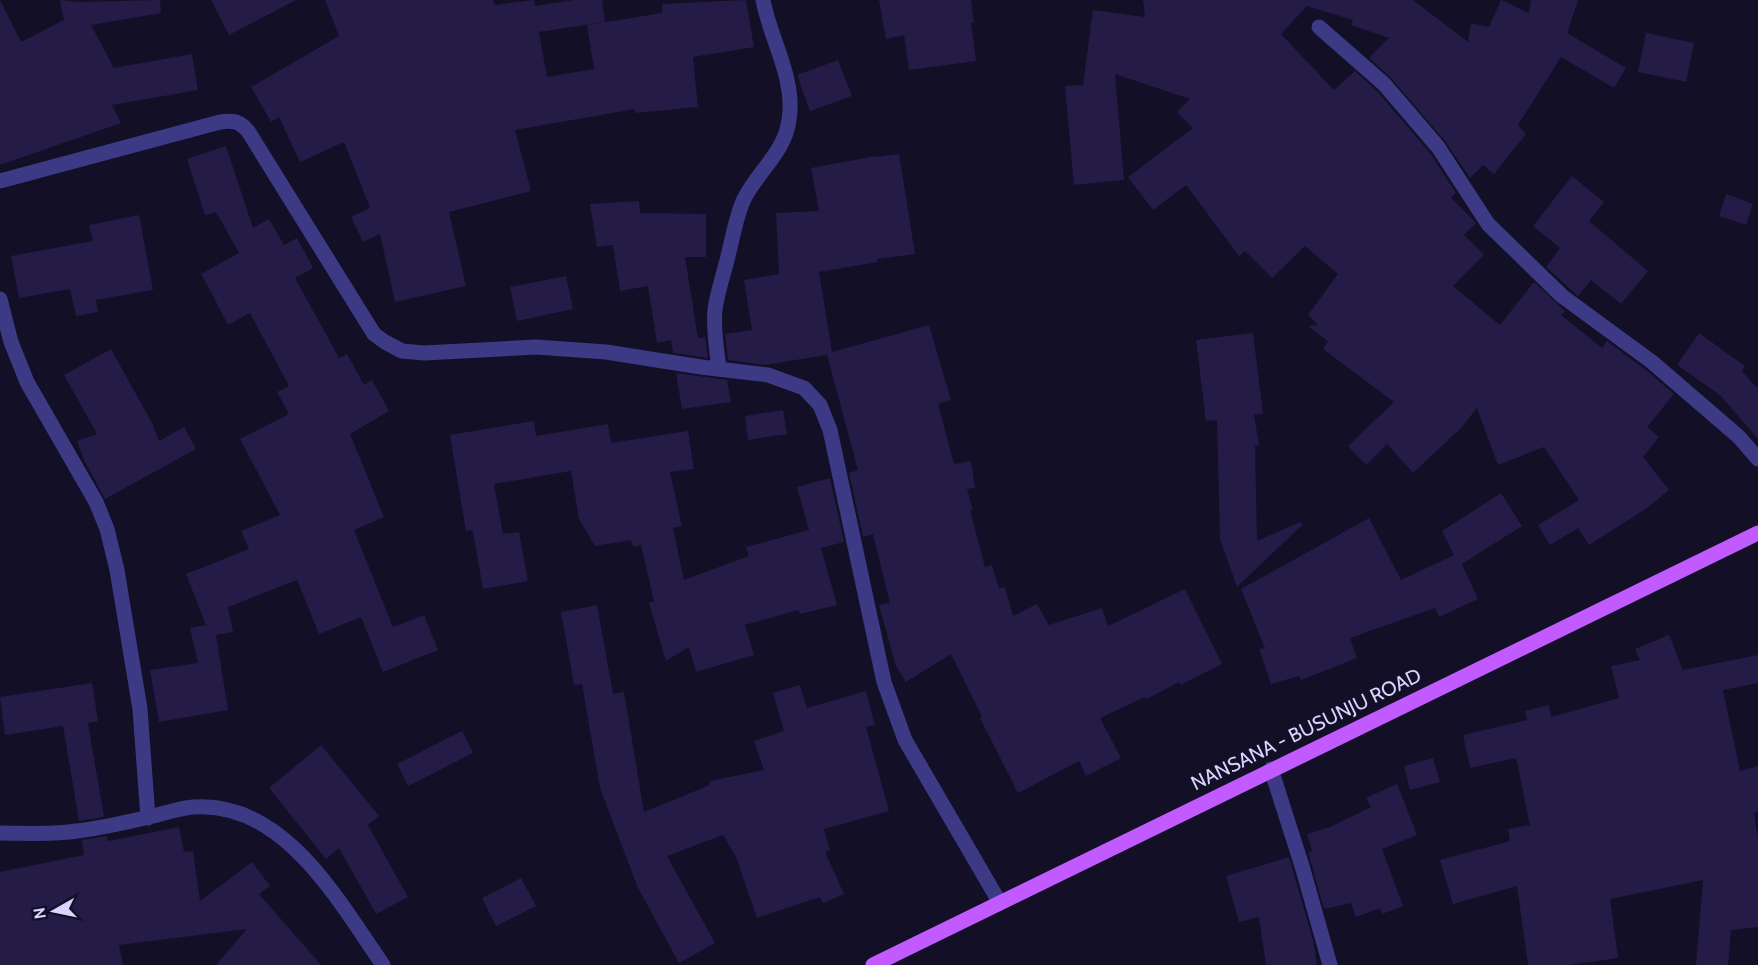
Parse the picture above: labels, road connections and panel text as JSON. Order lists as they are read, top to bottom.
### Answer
{
  "streets": {
    "main road": ["NANSANA - BUSUNJU ROAD"]
  },
  "north": "left"
}
